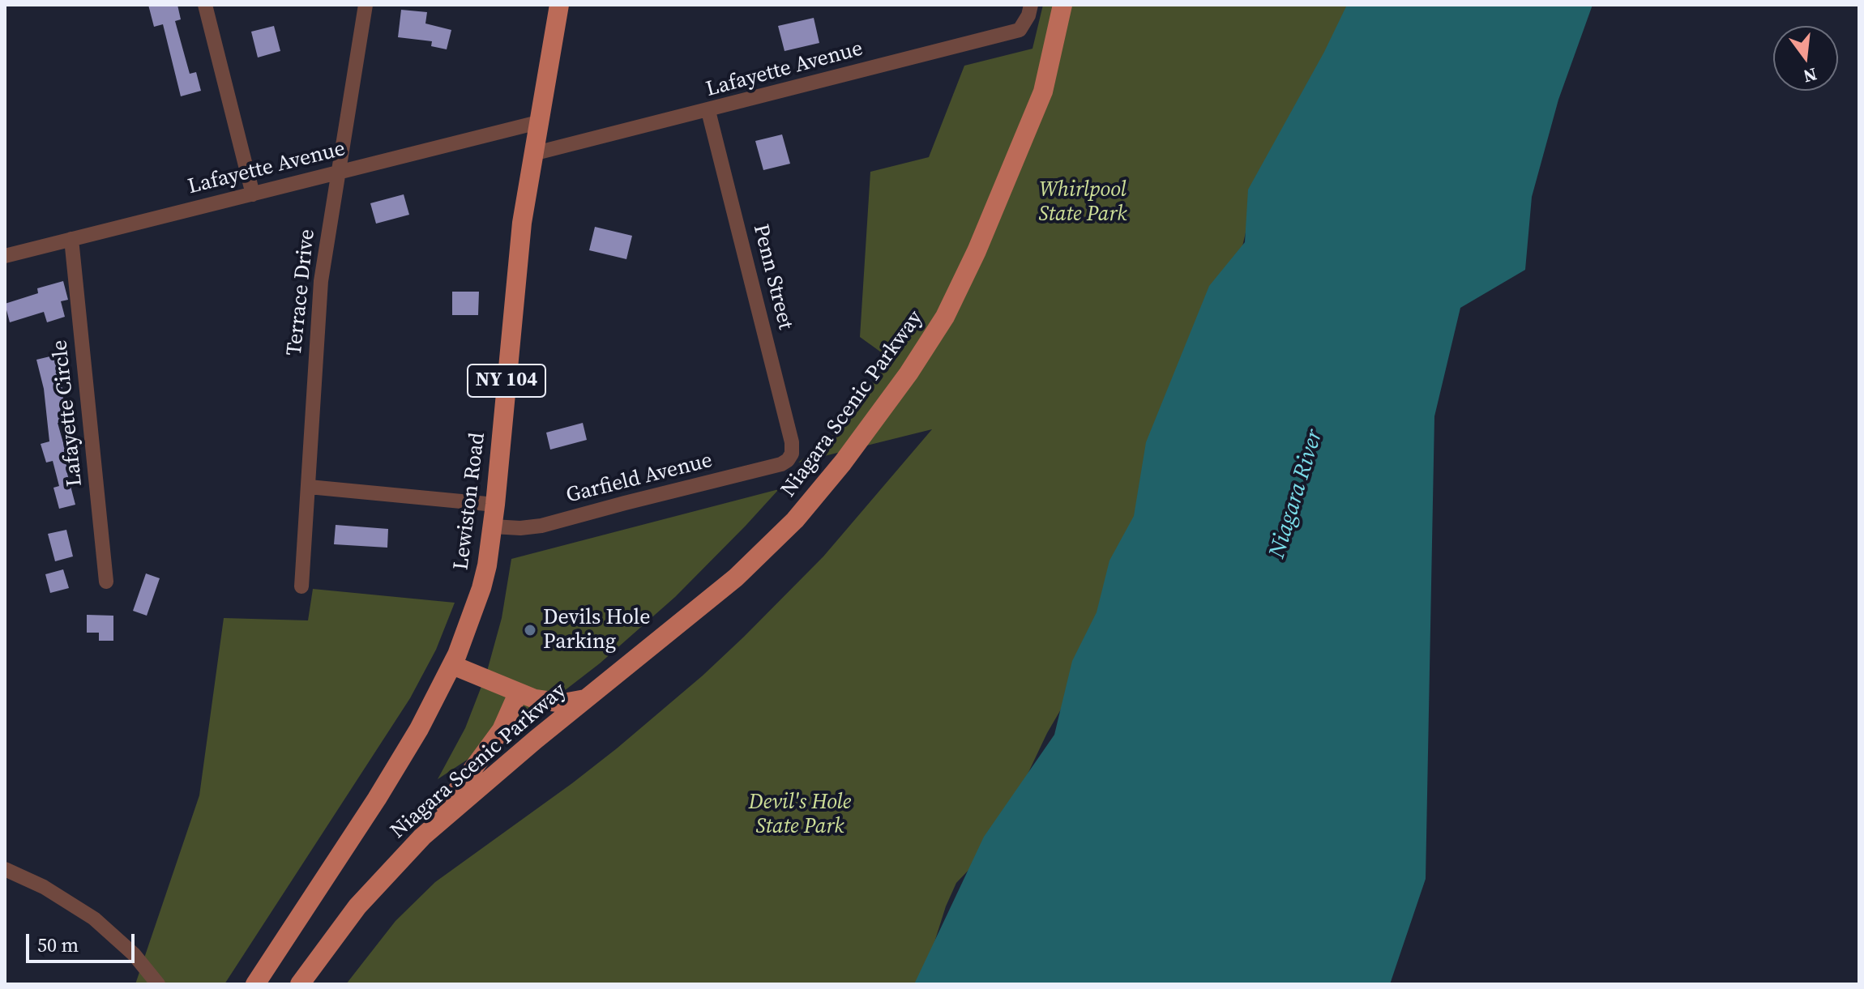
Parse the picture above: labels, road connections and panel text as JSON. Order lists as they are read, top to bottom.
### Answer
{
  "streets": {
    "main road": ["NY 104", "Niagara Scenic Parkway", "Lewiston Road"],
    "street": [
      "Lafayette Avenue",
      "Penn Street",
      "Terrace Drive",
      "Lafayette Circle",
      "Garfield Avenue"
    ]
  },
  "crossings": [
    ["Lafayette Avenue", "Penn Street"],
    ["Lafayette Avenue", "Terrace Drive"],
    ["Lafayette Avenue", "Lafayette Circle"],
    ["Lafayette Avenue", "Lewiston Road"],
    ["Penn Street", "Garfield Avenue"],
    ["Garfield Avenue", "Lewiston Road"]
  ],
  "water": ["Niagara River"],
  "parks": ["Whirlpool State Park", "Devil's Hole State Park"],
  "places": ["Devils Hole Parking"],
  "scale_bar": "50 m",
  "north": "bottom"
}
